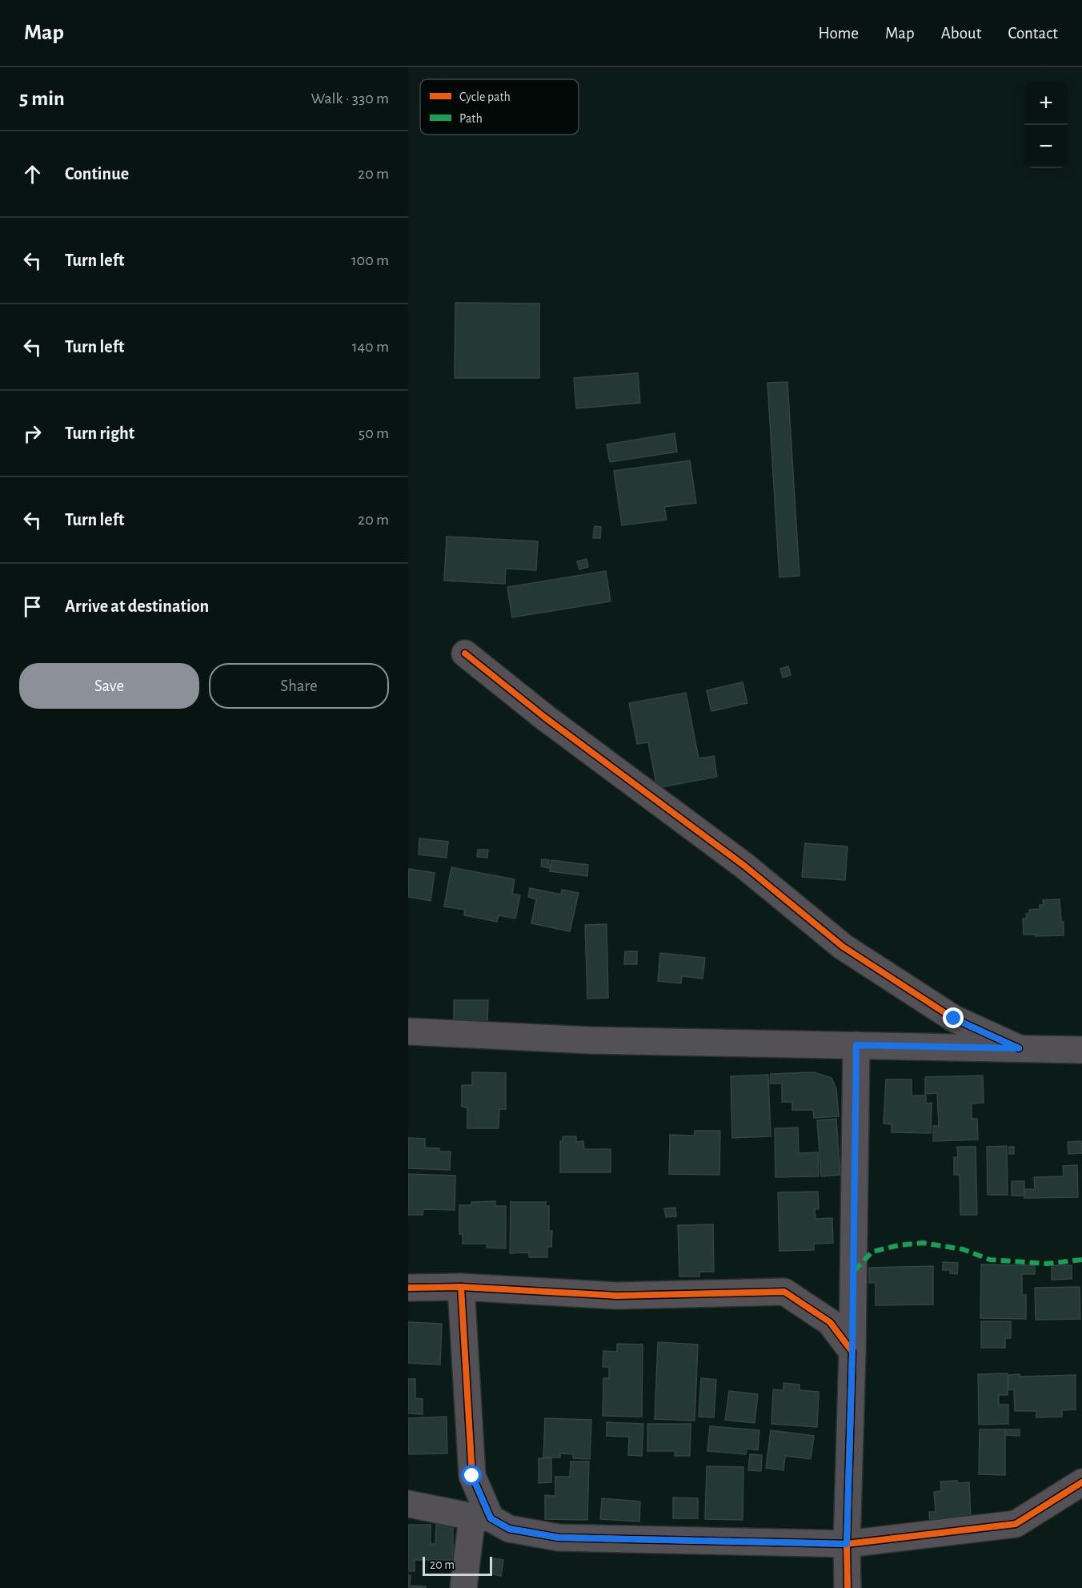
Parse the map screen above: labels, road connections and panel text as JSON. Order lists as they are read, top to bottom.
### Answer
{
  "legend": ["Cycle path", "Path"],
  "scale_bar": "20 m",
  "page": {
    "header": "Map",
    "nav": [
      "Home",
      "Map",
      "About",
      "Contact"
    ],
    "heading": ["5 min", "Walk · 330 m"],
    "map_buttons": ["+", "−"],
    "list": [
      ["Continue", "20 m"],
      ["Turn left", "100 m"],
      ["Turn left", "140 m"],
      ["Turn right", "50 m"],
      ["Turn left", "20 m"],
      "Arrive at destination"
    ],
    "buttons": ["Save", "Share"],
    "scale": "20 m"
  }
}
